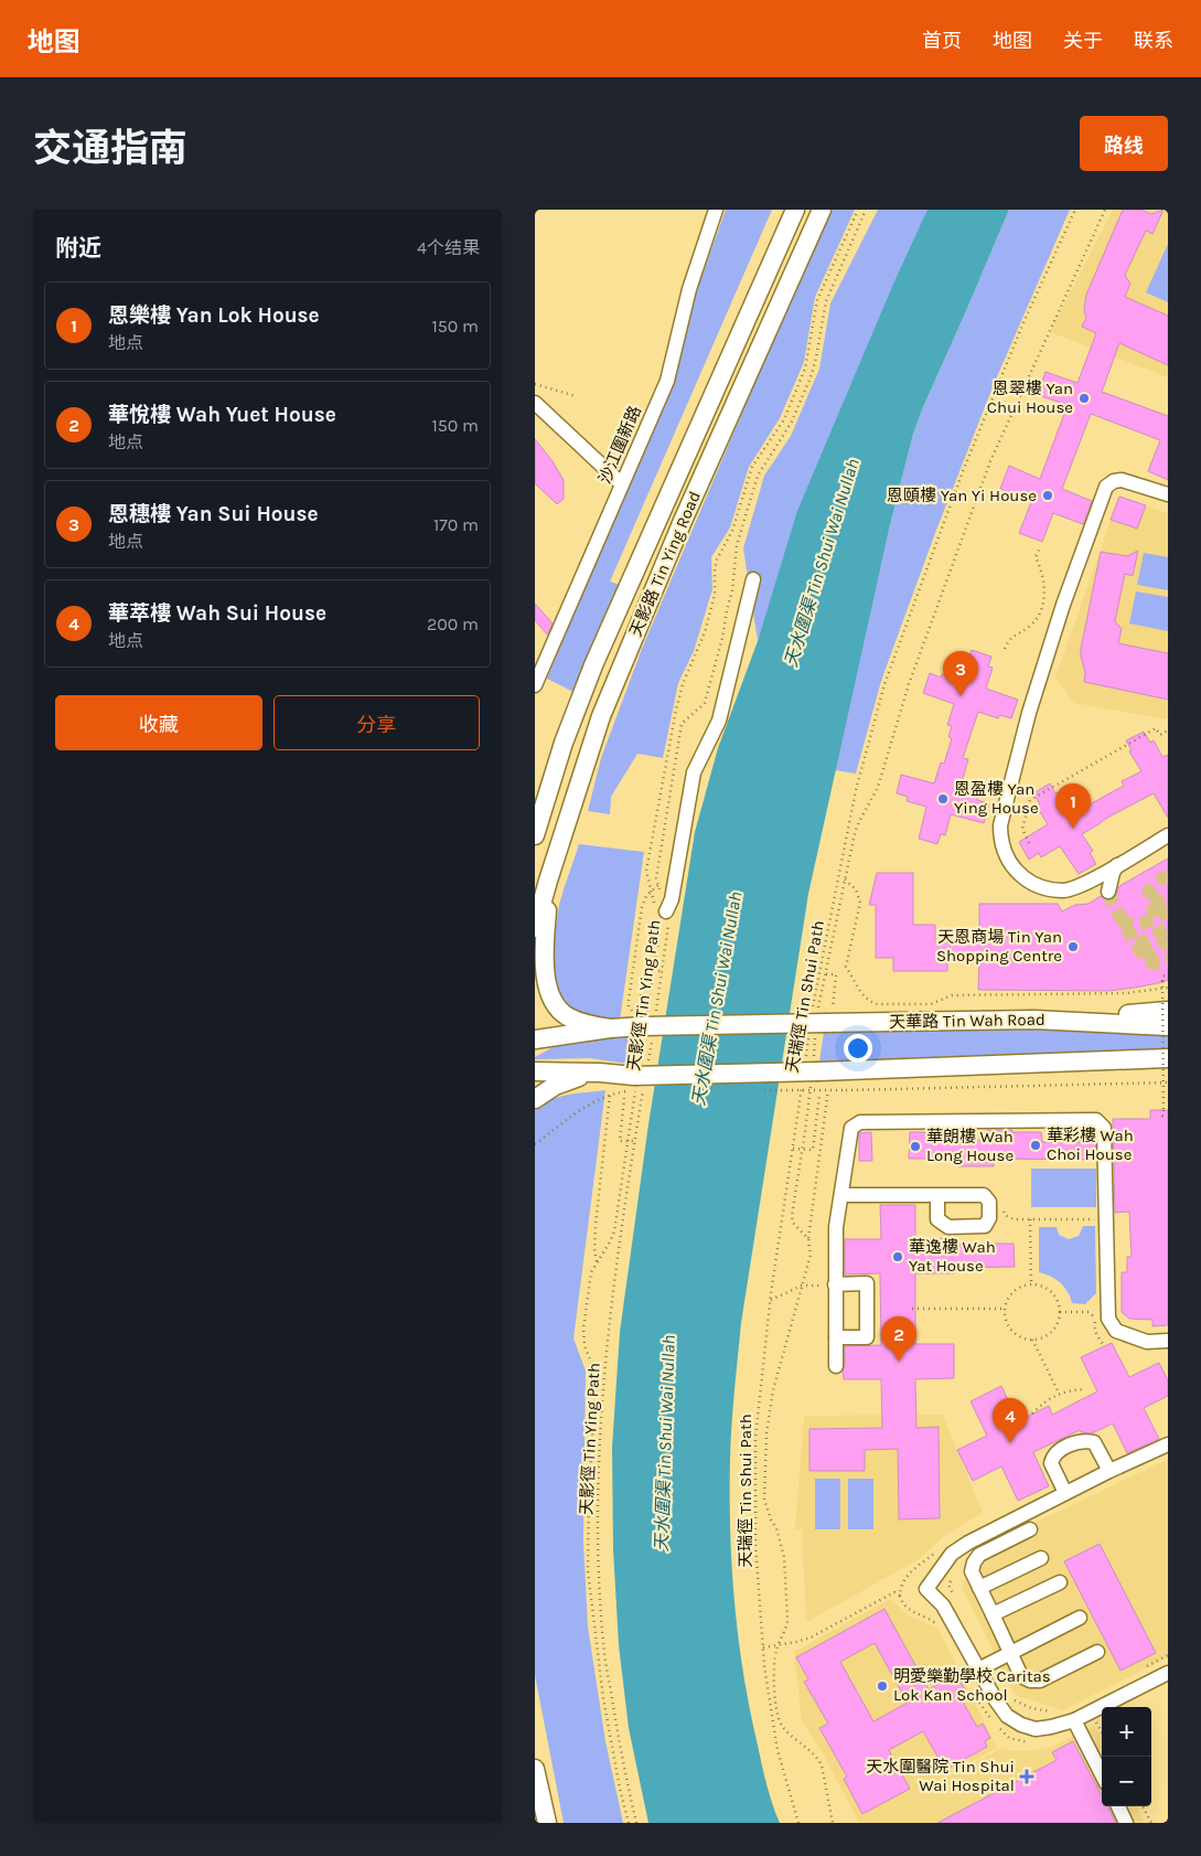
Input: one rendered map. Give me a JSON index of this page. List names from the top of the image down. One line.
{"streets":{"main road":["天影路 Tin Ying Road","天華路 Tin Wah Road"],"street":["沙江圍新路"],"path":["天影徑 Tin Ying Path","天瑞徑 Tin Shui Path"]},"crossings":[["天影徑 Tin Ying Path","天華路 Tin Wah Road"],["天瑞徑 Tin Shui Path","天華路 Tin Wah Road"]],"water":["天水圍渠 Tin Shui Wai Nullah"],"places":{"other":["恩翠樓 Yan Chui House","恩頤樓 Yan Yi House","恩盈樓 Yan Ying House","天恩商場 Tin Yan Shopping Centre","華彩樓 Wah Choi House","華朗樓 Wah Long House","華逸樓 Wah Yat House","明愛樂勤學校 Caritas Lok Kan School"],"health":["天水圍醫院 Tin Shui Wai Hospital"]},"page":{"header":"地图","nav":["首页","地图","关于","联系"],"title":"交通指南","buttons":["路线",["收藏","分享"]],"heading":["附近","4个结果"],"list":[{"mark":"1","name":"恩樂樓 Yan Lok House","note":"地点","value":"150 m"},{"mark":"2","name":"華悅樓 Wah Yuet House","note":"地点","value":"150 m"},{"mark":"3","name":"恩穗樓 Yan Sui House","note":"地点","value":"170 m"},{"mark":"4","name":"華萃樓 Wah Sui House","note":"地点","value":"200 m"}],"pins":["3","1","2","4"],"map_buttons":["+","−"]}}
